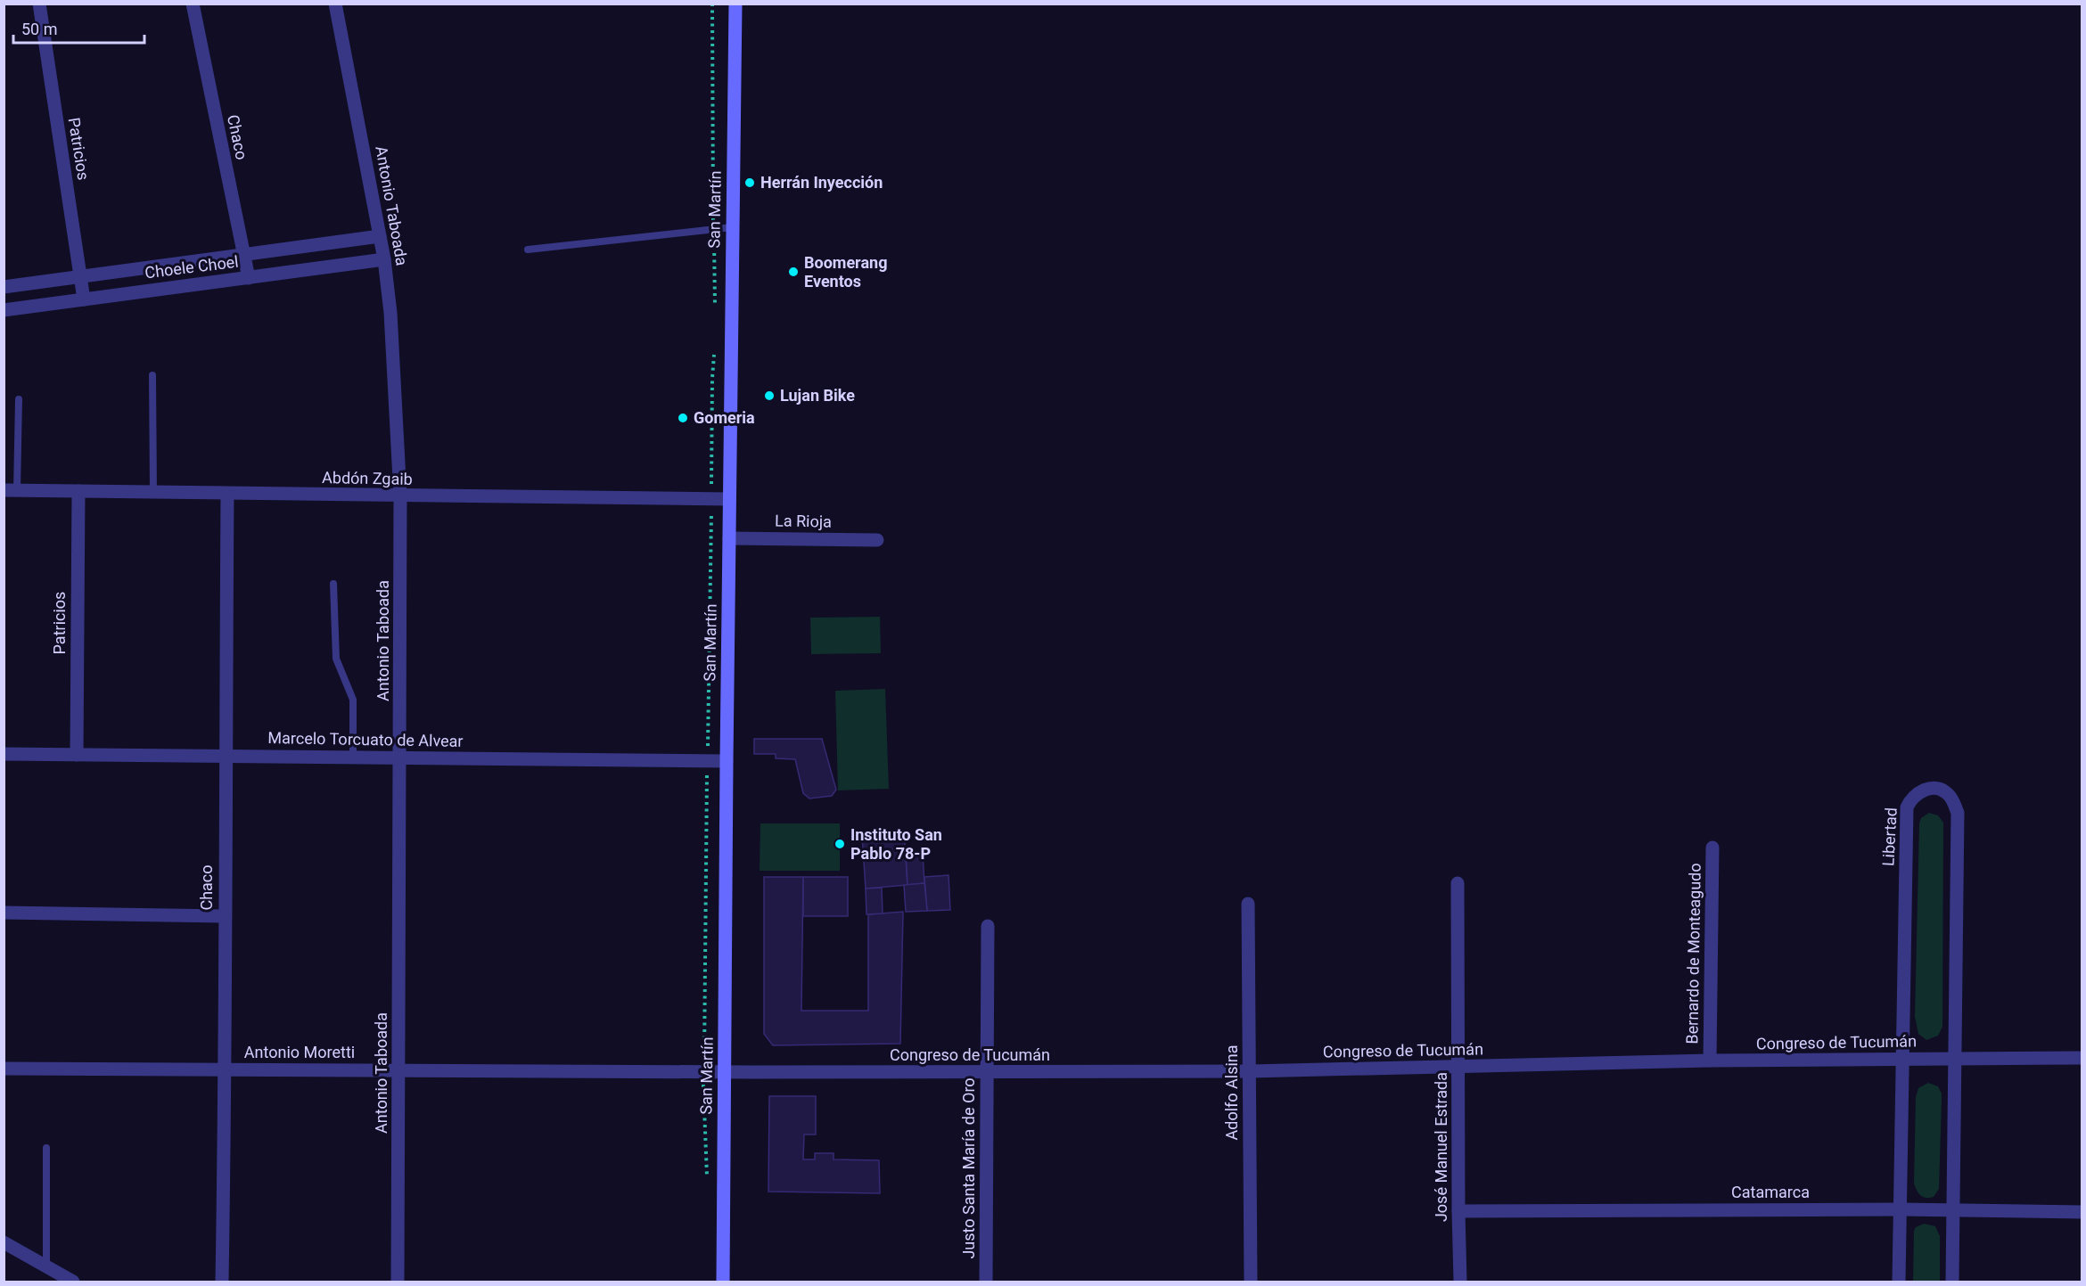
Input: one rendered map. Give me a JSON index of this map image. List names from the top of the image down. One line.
{"streets":{"main road":["San Martín"],"street":["Chaco","Patricios","Antonio Taboada","Choele Choel","Abdón Zgaib","La Rioja","Marcelo Torcuato de Alvear","Libertad","Bernardo de Monteagudo","Congreso de Tucumán","Antonio Moretti","Adolfo Alsina","José Manuel Estrada","Justo Santa María de Oro","Catamarca"]},"crossings":[["Chaco","Choele Choel"],["Chaco","Abdón Zgaib"],["Chaco","Marcelo Torcuato de Alvear"],["Chaco","Antonio Moretti"],["Patricios","Choele Choel"],["Patricios","Abdón Zgaib"],["Patricios","Marcelo Torcuato de Alvear"],["Antonio Taboada","Choele Choel"],["Antonio Taboada","Abdón Zgaib"],["Antonio Taboada","Marcelo Torcuato de Alvear"],["Antonio Taboada","Antonio Moretti"],["San Martín","Abdón Zgaib"],["San Martín","La Rioja"],["San Martín","Marcelo Torcuato de Alvear"],["San Martín","Congreso de Tucumán"],["San Martín","Antonio Moretti"],["Libertad","Congreso de Tucumán"],["Libertad","Catamarca"],["Bernardo de Monteagudo","Congreso de Tucumán"],["Congreso de Tucumán","Antonio Moretti"],["Congreso de Tucumán","Adolfo Alsina"],["Congreso de Tucumán","José Manuel Estrada"],["Congreso de Tucumán","Justo Santa María de Oro"],["José Manuel Estrada","Catamarca"]],"places":["Herrán Inyección","Boomerang Eventos","Lujan Bike","Gomeria","Instituto San Pablo 78-P"],"scale_bar":"50 m"}
